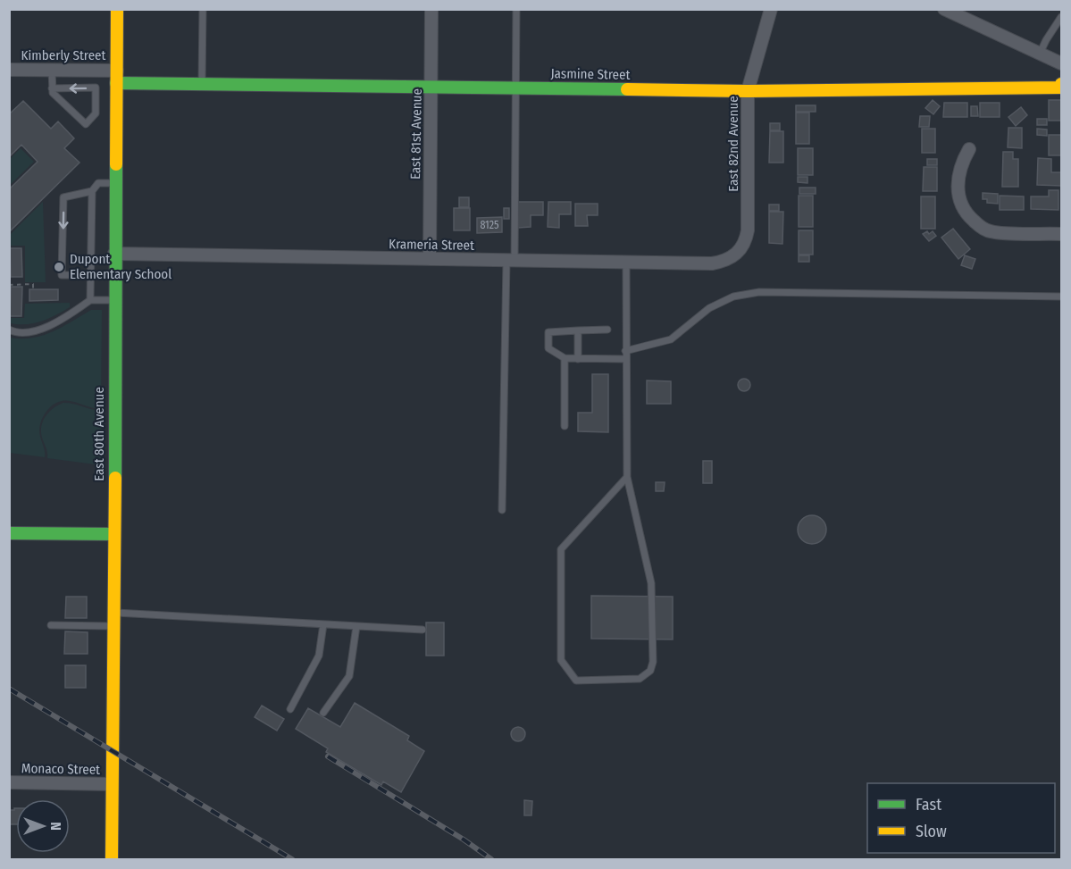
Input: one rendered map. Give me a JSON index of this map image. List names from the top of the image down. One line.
{"streets":{"street":["Kimberly Street","Jasmine Street","East 81st Avenue","East 82nd Avenue","Krameria Street","East 80th Avenue","Monaco Street"]},"crossings":[["Kimberly Street","East 80th Avenue"],["Jasmine Street","East 81st Avenue"],["Jasmine Street","East 82nd Avenue"],["Jasmine Street","East 80th Avenue"],["East 81st Avenue","Krameria Street"],["East 82nd Avenue","Krameria Street"],["Krameria Street","East 80th Avenue"],["East 80th Avenue","Monaco Street"]],"places":["Dupont Elementary School"],"house_numbers":["8125"],"legend":["Fast","Slow"],"north":"right"}
